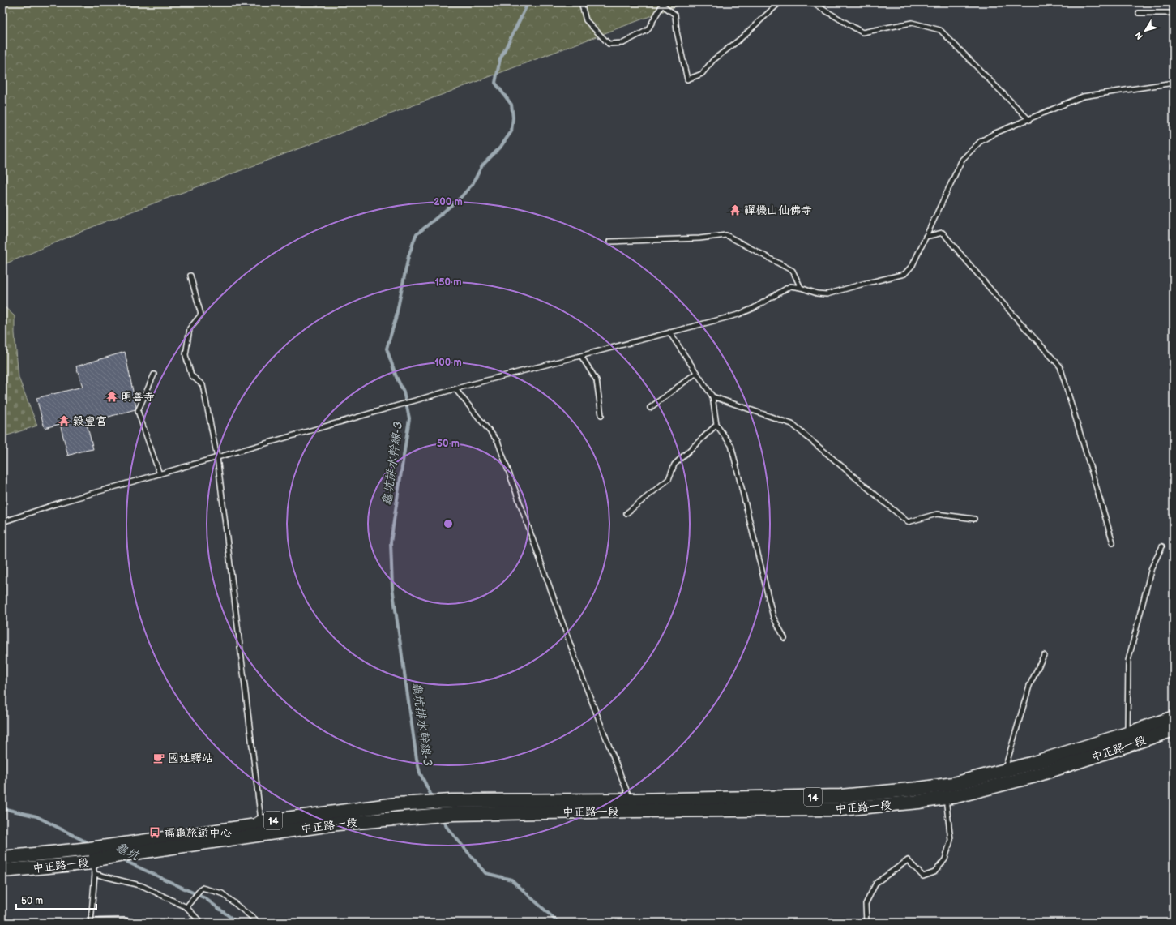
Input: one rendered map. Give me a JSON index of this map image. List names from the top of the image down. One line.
{"streets":{"main road":["中正路一段","14"]},"water":["龜坑排水幹線-3","龜坑"],"places":{"temple":["禪機山仙佛寺","明善寺","穀豐宮"],"cafe":["國姓驛站"],"bus stop":["福龜旅遊中心"]},"scale_bar":"50 m","north":"bottom left","rings":["200 m","150 m","100 m","50 m"]}
